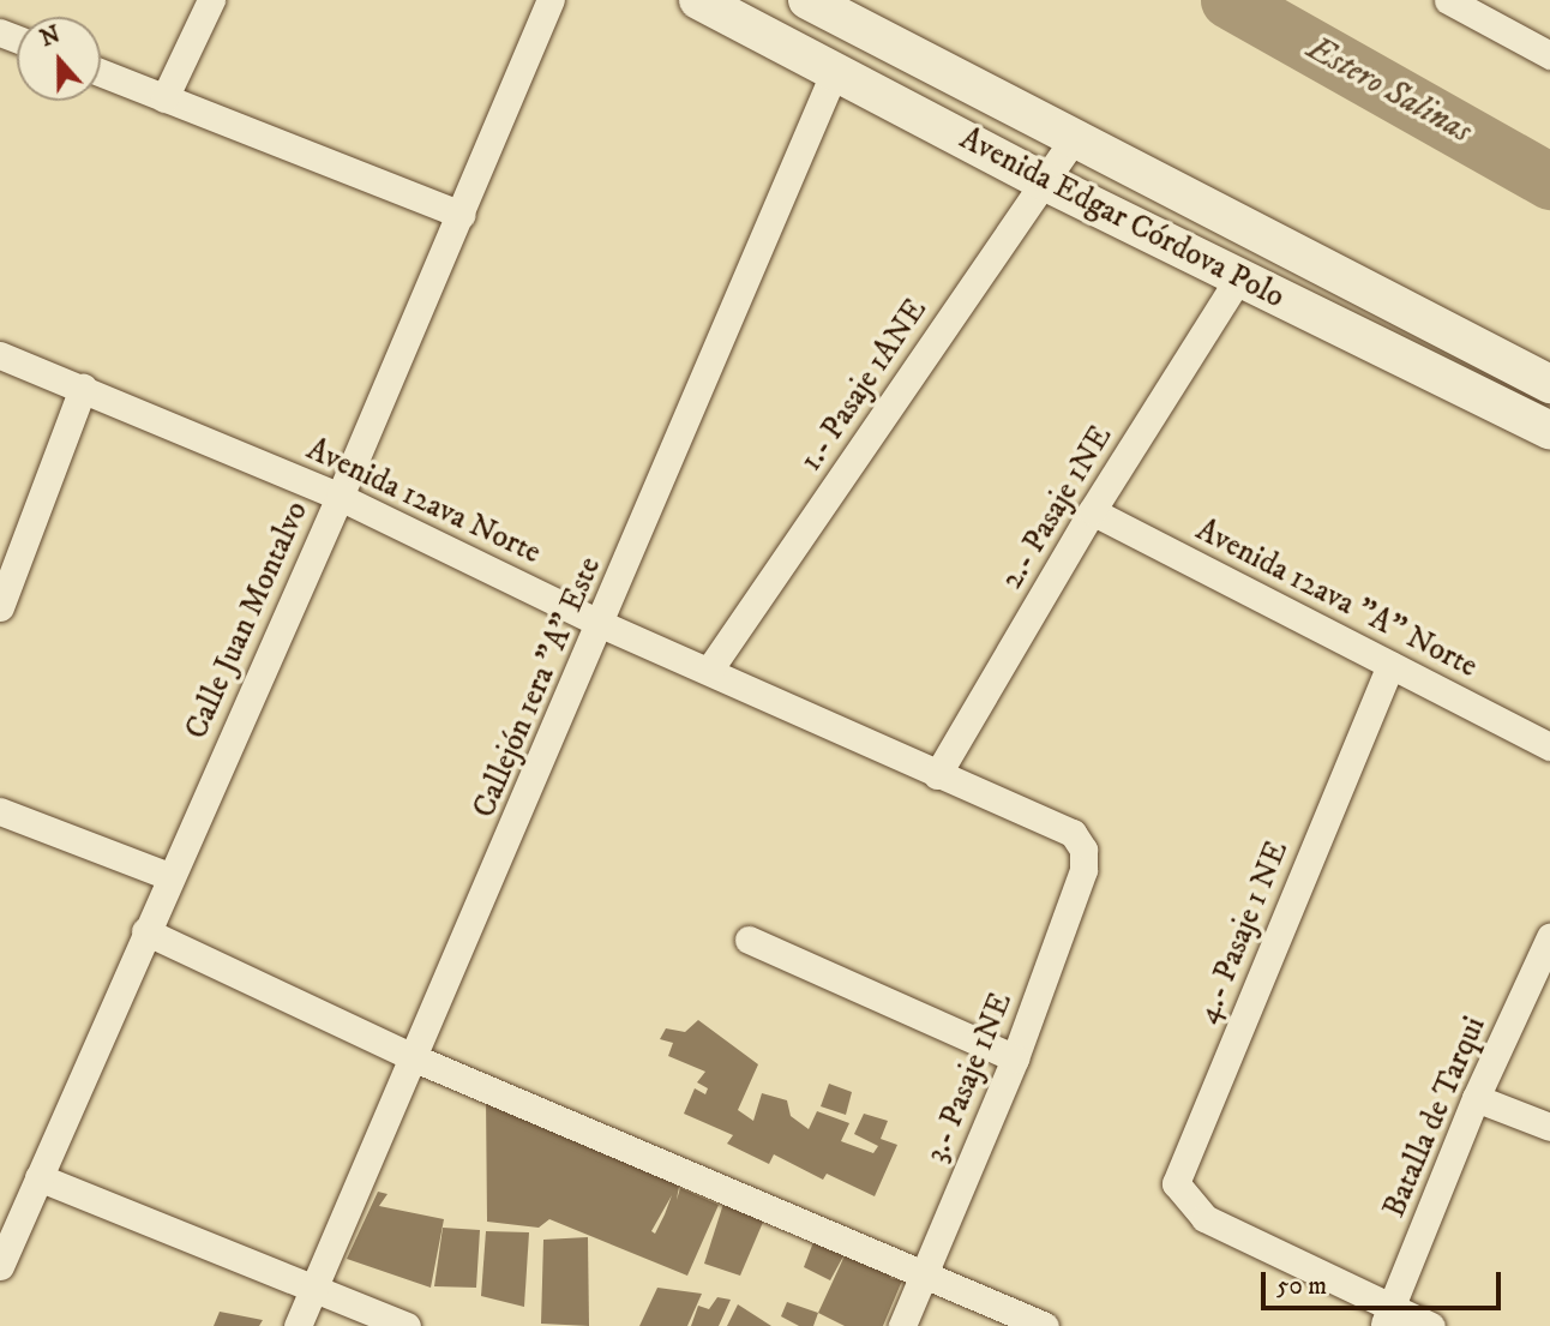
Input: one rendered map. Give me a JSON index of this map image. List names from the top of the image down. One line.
{"streets":{"main road":["Avenida Edgar Córdova Polo"],"street":["1.- Pasaje 1ANE","Avenida 12ava Norte","2.- Pasaje 1NE","Avenida 12ava \"A\" Norte","Calle Juan Montalvo","Callejón 1era \"A\" Este","4.- Pasaje 1 NE","3.- Pasaje 1NE","Batalla de Tarqui"]},"crossings":[["Avenida Edgar Córdova Polo","1.- Pasaje 1ANE"],["Avenida Edgar Córdova Polo","2.- Pasaje 1NE"],["Avenida Edgar Córdova Polo","Callejón 1era \"A\" Este"],["1.- Pasaje 1ANE","Avenida 12ava Norte"],["Avenida 12ava Norte","2.- Pasaje 1NE"],["Avenida 12ava Norte","Calle Juan Montalvo"],["Avenida 12ava Norte","Callejón 1era \"A\" Este"],["Avenida 12ava Norte","3.- Pasaje 1NE"],["2.- Pasaje 1NE","Avenida 12ava \"A\" Norte"],["Avenida 12ava \"A\" Norte","4.- Pasaje 1 NE"],["4.- Pasaje 1 NE","Batalla de Tarqui"]],"water":["Estero Salinas"],"scale_bar":"50 m","north":"top"}
